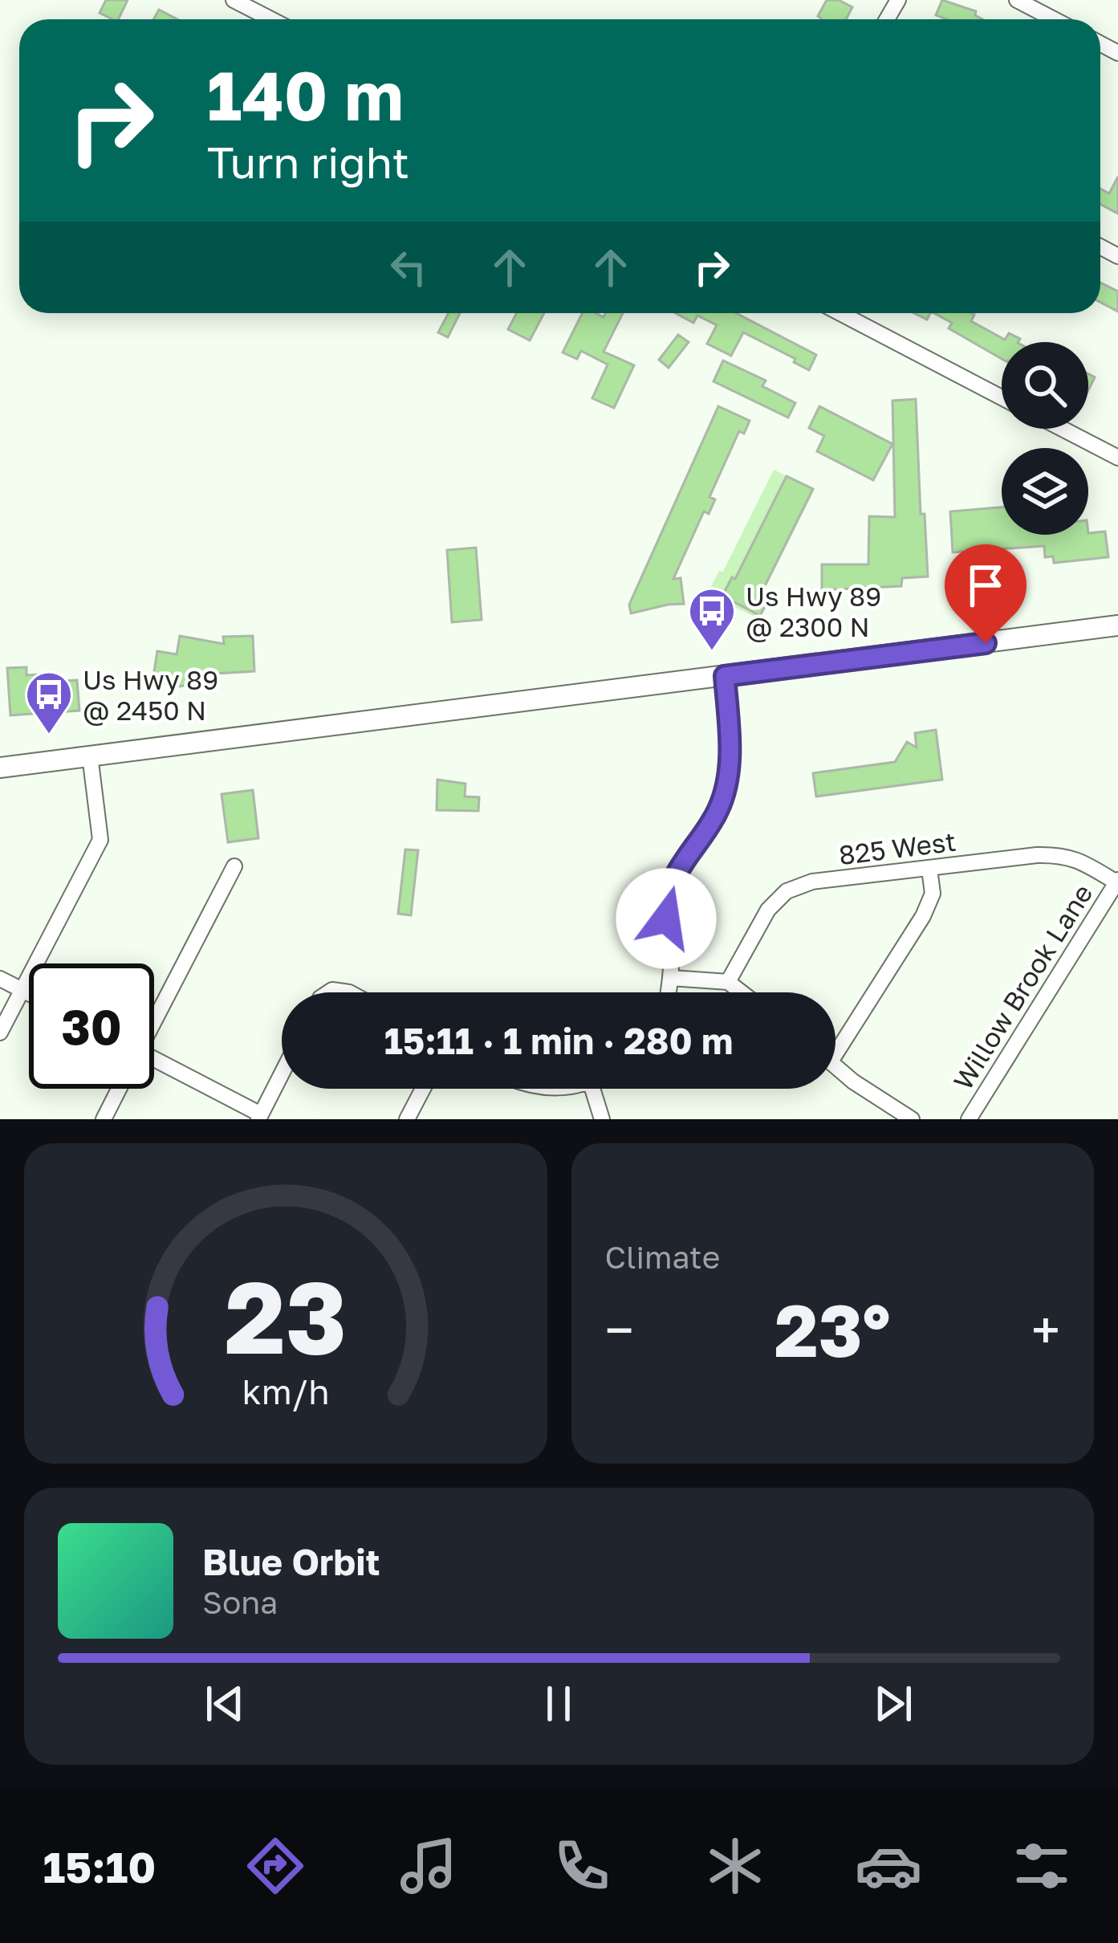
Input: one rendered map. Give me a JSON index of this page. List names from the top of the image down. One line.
{"streets":{"street":["825 West","Willow Brook Lane"]},"crossings":[["825 West","Willow Brook Lane"]],"places":{"bus stop":["Us Hwy 89 @ 2300 N","Us Hwy 89 @ 2450 N"]},"page":{"turn":["140 m","Turn right"],"limit":"30","trip":"15:11 · 1 min · 280 m","tile":"Climate","heat":["−","23°","+"],"song":["Blue Orbit","Sona"],"tabs":"15:10","gauge":["23","km/h"]}}
